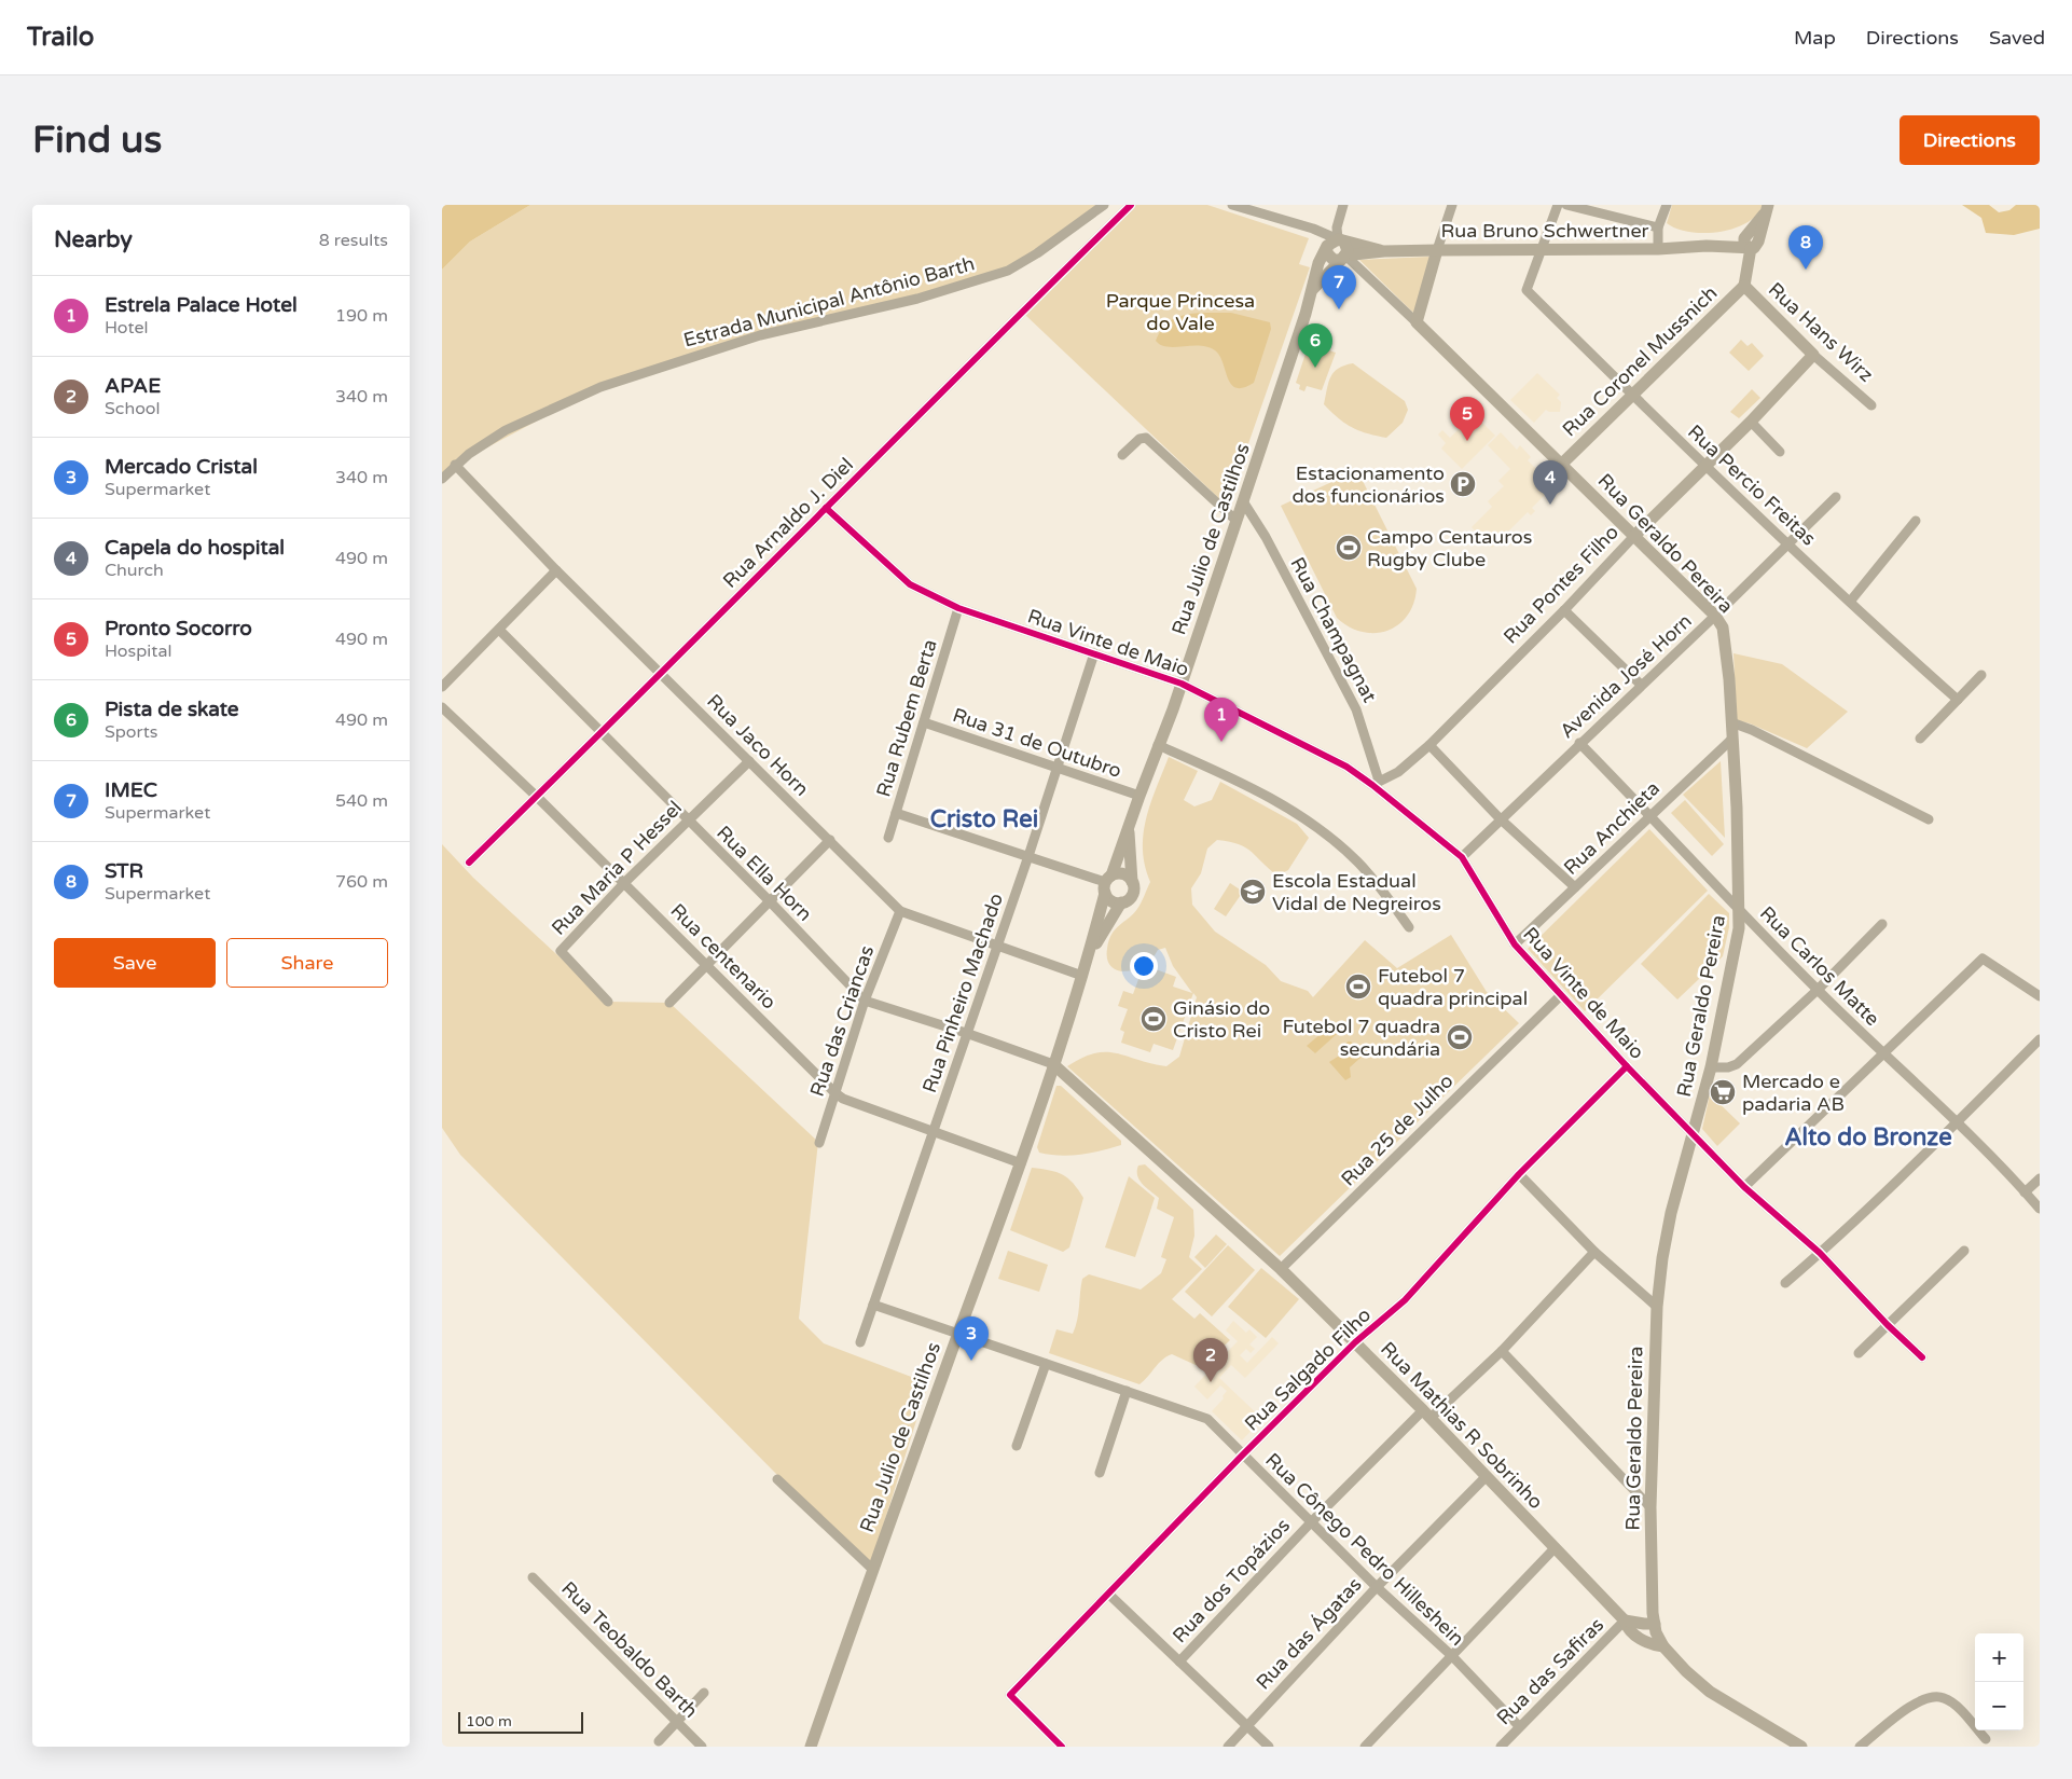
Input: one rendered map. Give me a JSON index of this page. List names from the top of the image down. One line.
{"streets":{"main road":["Rua Bruno Schwertner","Rua Hans Wirz","Rua Coronel Mussnich","Rua Julio de Castilhos","Rua Geraldo Pereira","Rua Pontes Filho","Rua Mathias R Sobrinho"],"street":["Estrada Municipal Antônio Barth","Rua Percio Freitas","Rua Arnaldo J. Diel","Rua Champagnat","Rua Vinte de Maio","Avenida José Horn","Rua Rubem Berta","Rua 31 de Outubro","Rua Jaco Horn","Rua Anchieta","Rua Maria P Hessel","Rua Ella Horn","Rua centenario","Rua Carlos Matte","Rua Pinheiro Machado","Rua das Criancas","Rua 25 de Julho","Rua Salgado Filho","Rua Cônego Pedro Hilleshein","Rua dos Topázios","Rua das Ágatas","Rua Teobaldo Barth","Rua das Safiras"]},"crossings":[["Rua Bruno Schwertner","Rua Percio Freitas"],["Rua Bruno Schwertner","Rua Julio de Castilhos"],["Rua Bruno Schwertner","Rua Geraldo Pereira"],["Estrada Municipal Antônio Barth","Rua Jaco Horn"],["Rua Hans Wirz","Rua Coronel Mussnich"],["Rua Hans Wirz","Rua Pontes Filho"],["Rua Coronel Mussnich","Rua Percio Freitas"],["Rua Coronel Mussnich","Rua Geraldo Pereira"],["Rua Percio Freitas","Rua Pontes Filho"],["Rua Percio Freitas","Avenida José Horn"],["Rua Arnaldo J. Diel","Rua Vinte de Maio"],["Rua Arnaldo J. Diel","Rua Jaco Horn"],["Rua Arnaldo J. Diel","Rua Ella Horn"],["Rua Arnaldo J. Diel","Rua centenario"],["Rua Julio de Castilhos","Rua Geraldo Pereira"],["Rua Julio de Castilhos","Rua Champagnat"],["Rua Julio de Castilhos","Rua Vinte de Maio"],["Rua Julio de Castilhos","Rua 31 de Outubro"],["Rua Julio de Castilhos","Rua Jaco Horn"],["Rua Julio de Castilhos","Rua Ella Horn"],["Rua Julio de Castilhos","Rua centenario"],["Rua Julio de Castilhos","Rua Mathias R Sobrinho"],["Rua Julio de Castilhos","Rua Cônego Pedro Hilleshein"],["Rua Geraldo Pereira","Rua Pontes Filho"],["Rua Geraldo Pereira","Rua Vinte de Maio"],["Rua Geraldo Pereira","Avenida José Horn"],["Rua Geraldo Pereira","Rua Anchieta"],["Rua Geraldo Pereira","Rua Carlos Matte"],["Rua Geraldo Pereira","Rua Mathias R Sobrinho"],["Rua Pontes Filho","Rua Champagnat"],["Rua Pontes Filho","Rua Vinte de Maio"],["Rua Champagnat","Rua Vinte de Maio"],["Rua Vinte de Maio","Avenida José Horn"],["Rua Vinte de Maio","Rua Rubem Berta"],["Rua Vinte de Maio","Rua Anchieta"],["Rua Vinte de Maio","Rua Pinheiro Machado"],["Rua Vinte de Maio","Rua 25 de Julho"],["Rua Vinte de Maio","Rua Salgado Filho"],["Avenida José Horn","Rua Carlos Matte"],["Rua Rubem Berta","Rua 31 de Outubro"],["Rua 31 de Outubro","Rua Pinheiro Machado"],["Rua Jaco Horn","Rua Maria P Hessel"],["Rua Jaco Horn","Rua Pinheiro Machado"],["Rua Jaco Horn","Rua das Criancas"],["Rua Anchieta","Rua Carlos Matte"],["Rua Maria P Hessel","Rua Ella Horn"],["Rua Maria P Hessel","Rua centenario"],["Rua Ella Horn","Rua Pinheiro Machado"],["Rua Ella Horn","Rua das Criancas"],["Rua Ella Horn","Rua Mathias R Sobrinho"],["Rua centenario","Rua Pinheiro Machado"],["Rua centenario","Rua das Criancas"],["Rua Pinheiro Machado","Rua Cônego Pedro Hilleshein"],["Rua 25 de Julho","Rua Mathias R Sobrinho"],["Rua Salgado Filho","Rua Mathias R Sobrinho"],["Rua Salgado Filho","Rua Cônego Pedro Hilleshein"],["Rua Mathias R Sobrinho","Rua dos Topázios"],["Rua Mathias R Sobrinho","Rua das Ágatas"],["Rua Mathias R Sobrinho","Rua das Safiras"],["Rua Cônego Pedro Hilleshein","Rua dos Topázios"],["Rua Cônego Pedro Hilleshein","Rua das Ágatas"],["Rua Cônego Pedro Hilleshein","Rua das Safiras"]],"districts":["Cristo Rei","Alto do Bronze"],"parks":["Parque Princesa do Vale"],"places":{"parking":["Estacionamento dos funcionários"],"sports":["Campo Centauros Rugby Clube","Futebol 7 quadra principal","Ginásio do Cristo Rei","Futebol 7 quadra secundária"],"school or university":["Escola Estadual Vidal de Negreiros"],"supermarket":["Mercado e padaria AB"]},"scale_bar":"100 m","page":{"header":"Trailo","nav":["Map","Directions","Saved"],"buttons":["Directions",["Save","Share"]],"title":"Find us","heading":["Nearby","8 results"],"pins":["8","7","6","5","4","1","3","2"],"list":[{"mark":"1","name":"Estrela Palace Hotel","note":"Hotel","value":"190 m"},{"mark":"2","name":"APAE","note":"School","value":"340 m"},{"mark":"3","name":"Mercado Cristal","note":"Supermarket","value":"340 m"},{"mark":"4","name":"Capela do hospital","note":"Church","value":"490 m"},{"mark":"5","name":"Pronto Socorro","note":"Hospital","value":"490 m"},{"mark":"6","name":"Pista de skate","note":"Sports","value":"490 m"},{"mark":"7","name":"IMEC","note":"Supermarket","value":"540 m"},{"mark":"8","name":"STR","note":"Supermarket","value":"760 m"}],"map_buttons":["+","−"],"scale":"100 m"}}
